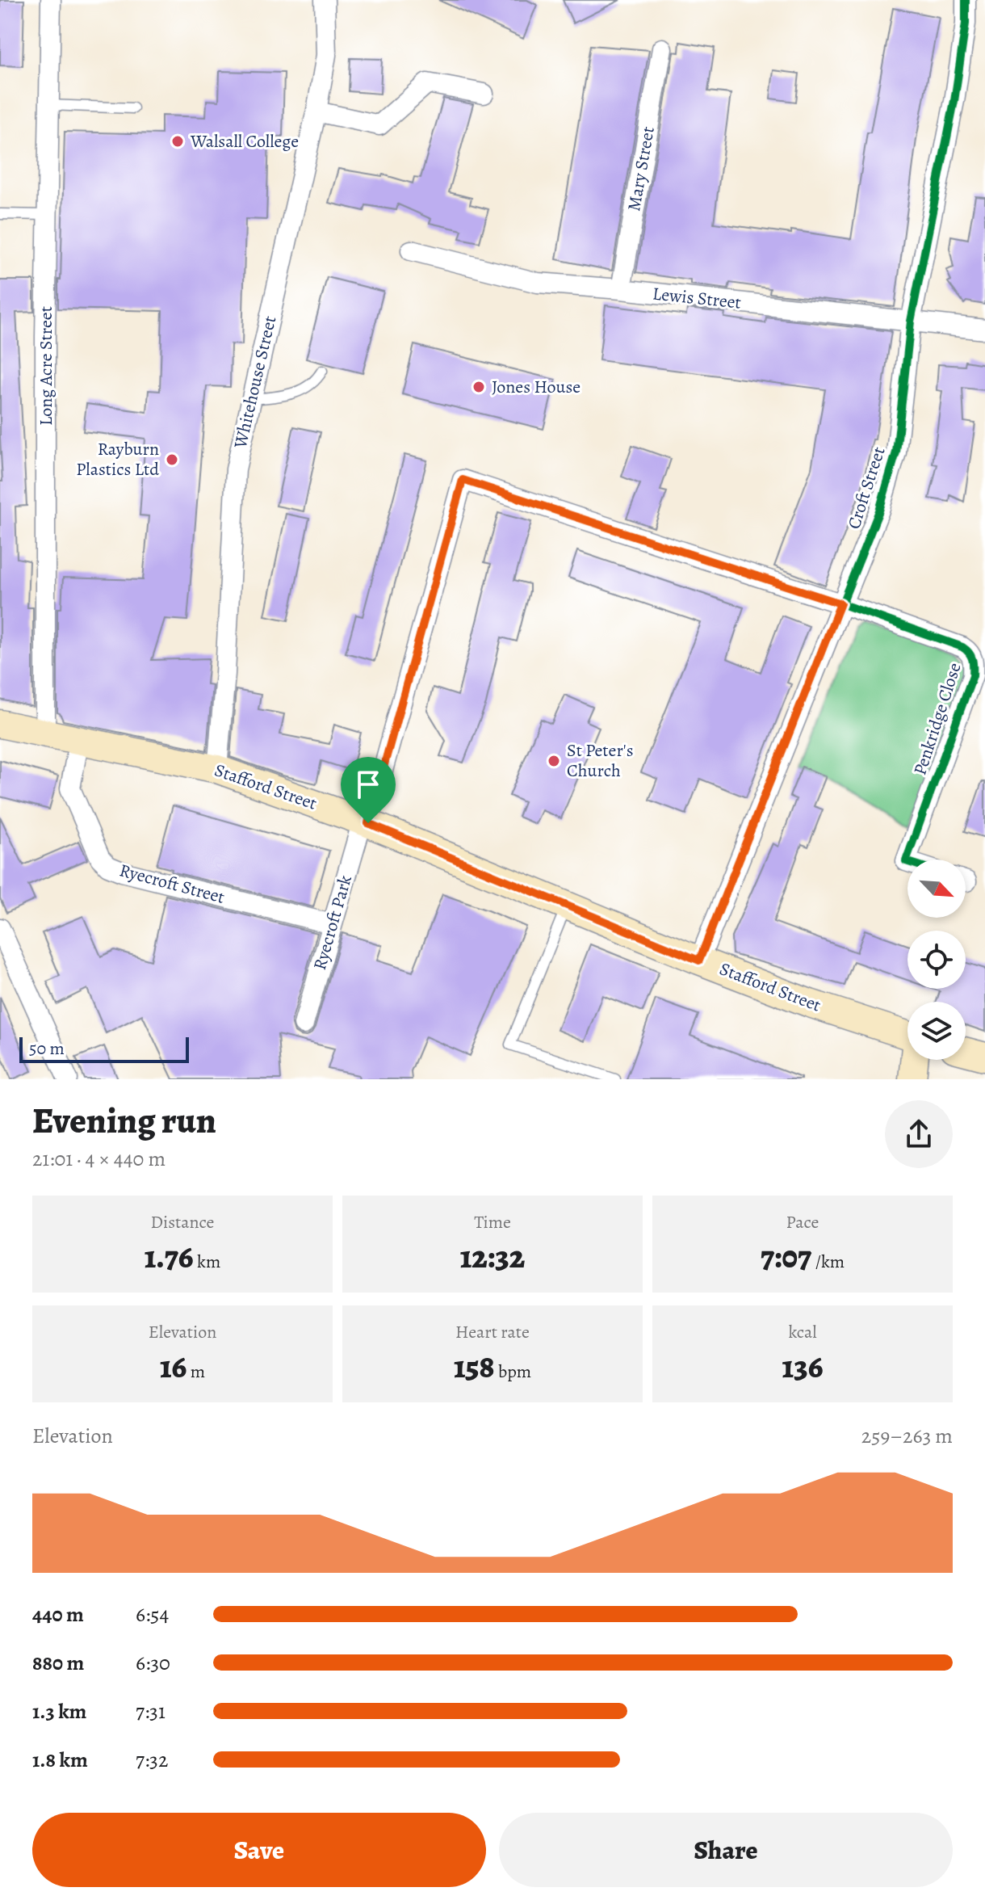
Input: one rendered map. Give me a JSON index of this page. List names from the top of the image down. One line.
{"streets":{"main road":["Stafford Street"],"street":["Mary Street","Lewis Street","Long Acre Street","Whitehouse Street","Croft Street","Penkridge Close","Ryecroft Street","Ryecroft Park"]},"crossings":[["Mary Street","Lewis Street"],["Lewis Street","Croft Street"],["Long Acre Street","Stafford Street"],["Whitehouse Street","Stafford Street"],["Croft Street","Penkridge Close"],["Croft Street","Stafford Street"],["Croft Street","Ryecroft Park"],["Penkridge Close","Ryecroft Park"],["Stafford Street","Ryecroft Street"],["Stafford Street","Ryecroft Park"],["Ryecroft Street","Ryecroft Park"]],"places":["Walsall College","Jones House","Rayburn Plastics Ltd","St Peter's Church"],"scale_bar":"50 m","north":"bottom right","page":{"scale":"50 m","heading":["Evening run","21:01 · 4 × 440 m"],"stats":[["Distance","1.76 km"],["Time","12:32"],["Pace","7:07 /km"],["Elevation","16 m"],["Heart rate","158 bpm"],["kcal","136"]],"chart":["Elevation","259–263 m"],"list":[{"name":"440 m","note":"6:54"},{"name":"880 m","note":"6:30"},{"name":"1.3 km","note":"7:31"},{"name":"1.8 km","note":"7:32"}],"buttons":["Save","Share"]}}
